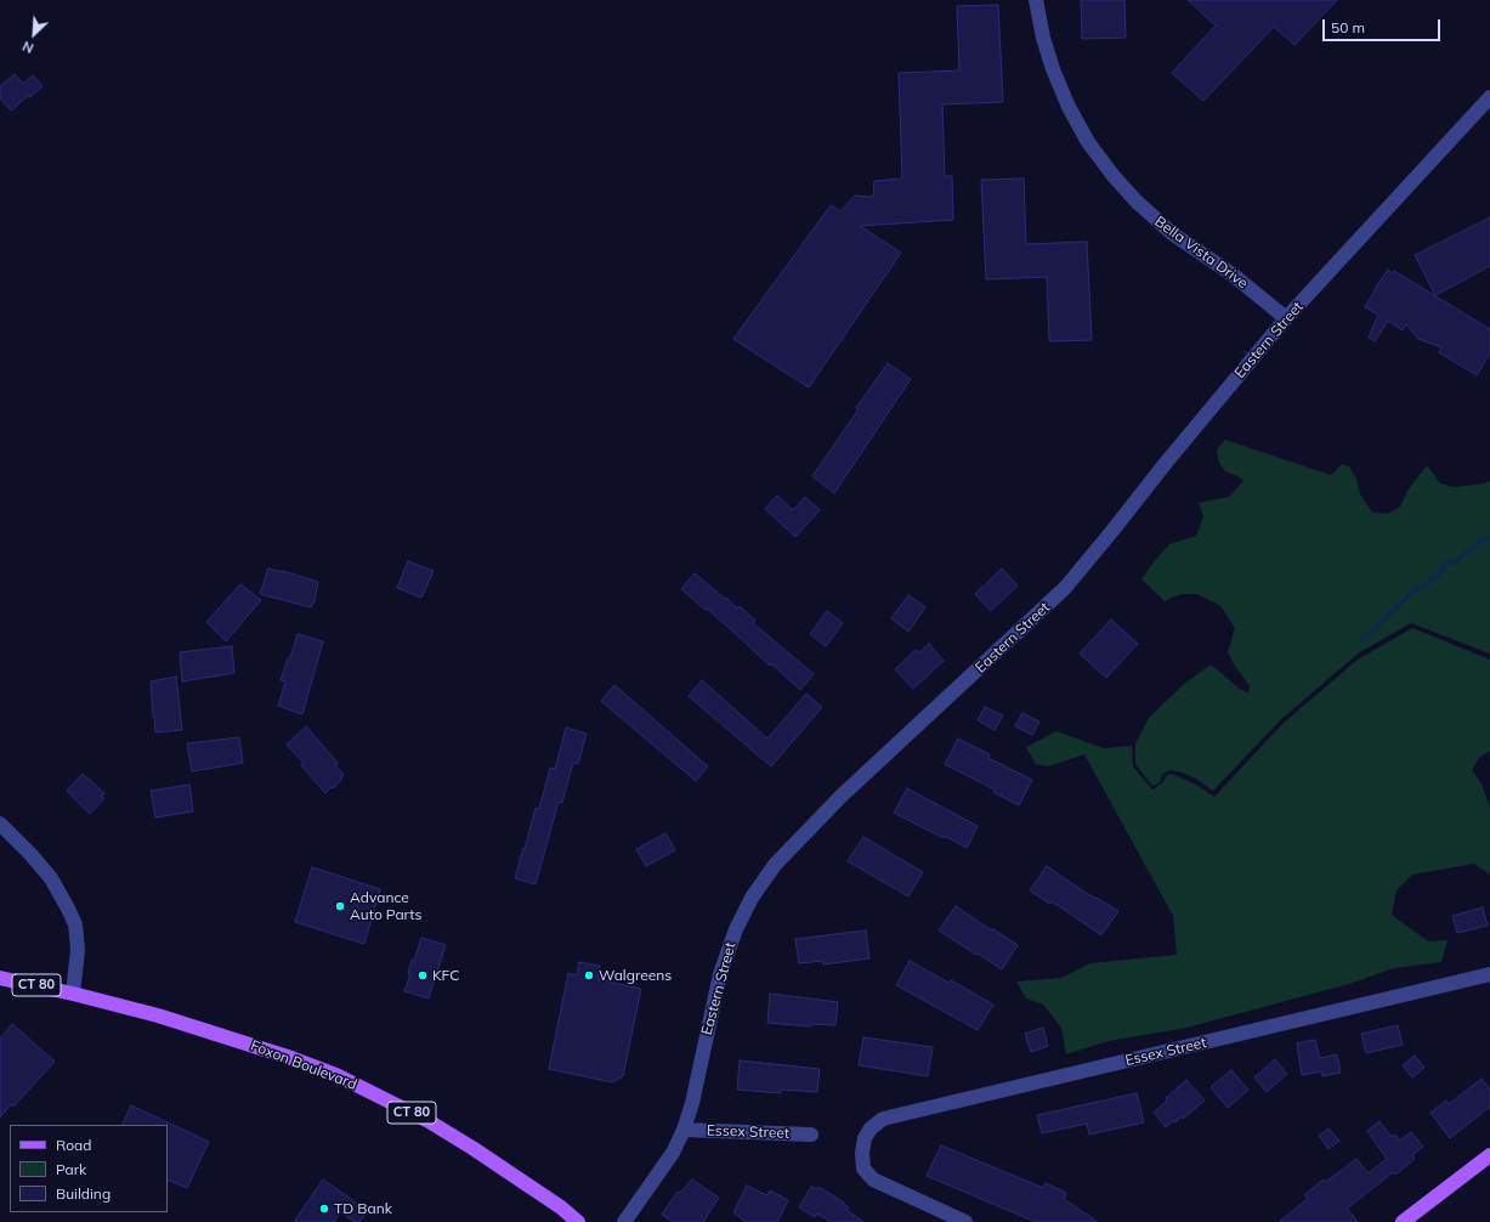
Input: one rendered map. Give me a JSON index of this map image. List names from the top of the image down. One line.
{"streets":{"main road":["CT 80","Foxon Boulevard"],"street":["Bella Vista Drive","Eastern Street","Essex Street"]},"crossings":[["Bella Vista Drive","Eastern Street"],["Eastern Street","Essex Street"]],"places":["Advance Auto Parts","KFC","Walgreens","TD Bank"],"legend":["Road","Park","Building"],"scale_bar":"50 m","north":"bottom left"}
